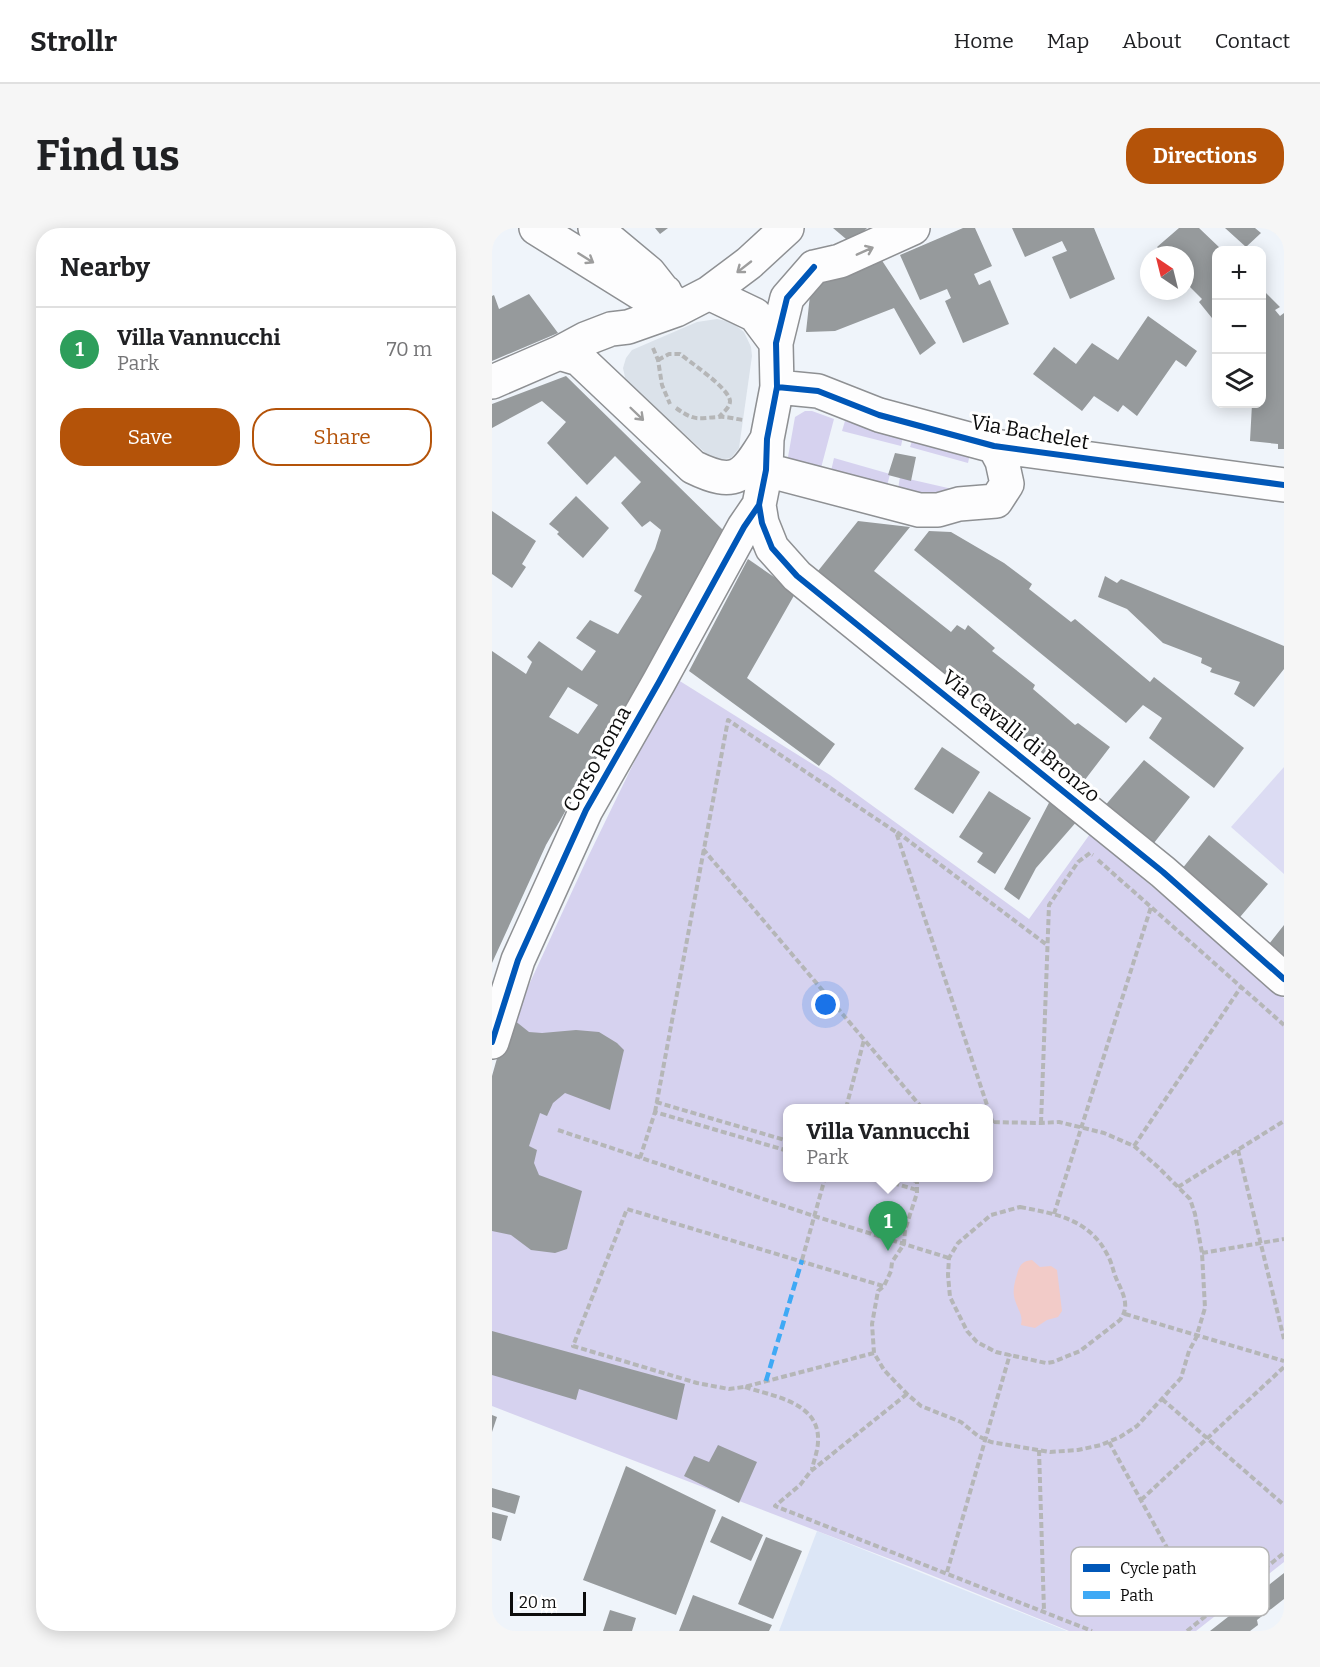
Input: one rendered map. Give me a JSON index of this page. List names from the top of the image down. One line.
{"streets":{"street":["Via Bachelet","Via Cavalli di Bronzo","Corso Roma"]},"crossings":[["Via Cavalli di Bronzo","Corso Roma"]],"legend":["Cycle path","Path"],"scale_bar":"20 m","north":"top left","page":{"header":"Strollr","nav":["Home","Map","About","Contact"],"buttons":["Directions",["Save","Share"]],"title":"Find us","heading":"Nearby","map_buttons":["+","−"],"list":[{"mark":"1","name":"Villa Vannucchi","note":"Park","value":"70 m"}],"popup":["Villa Vannucchi","Park"],"pins":"1","scale":"20 m"}}
